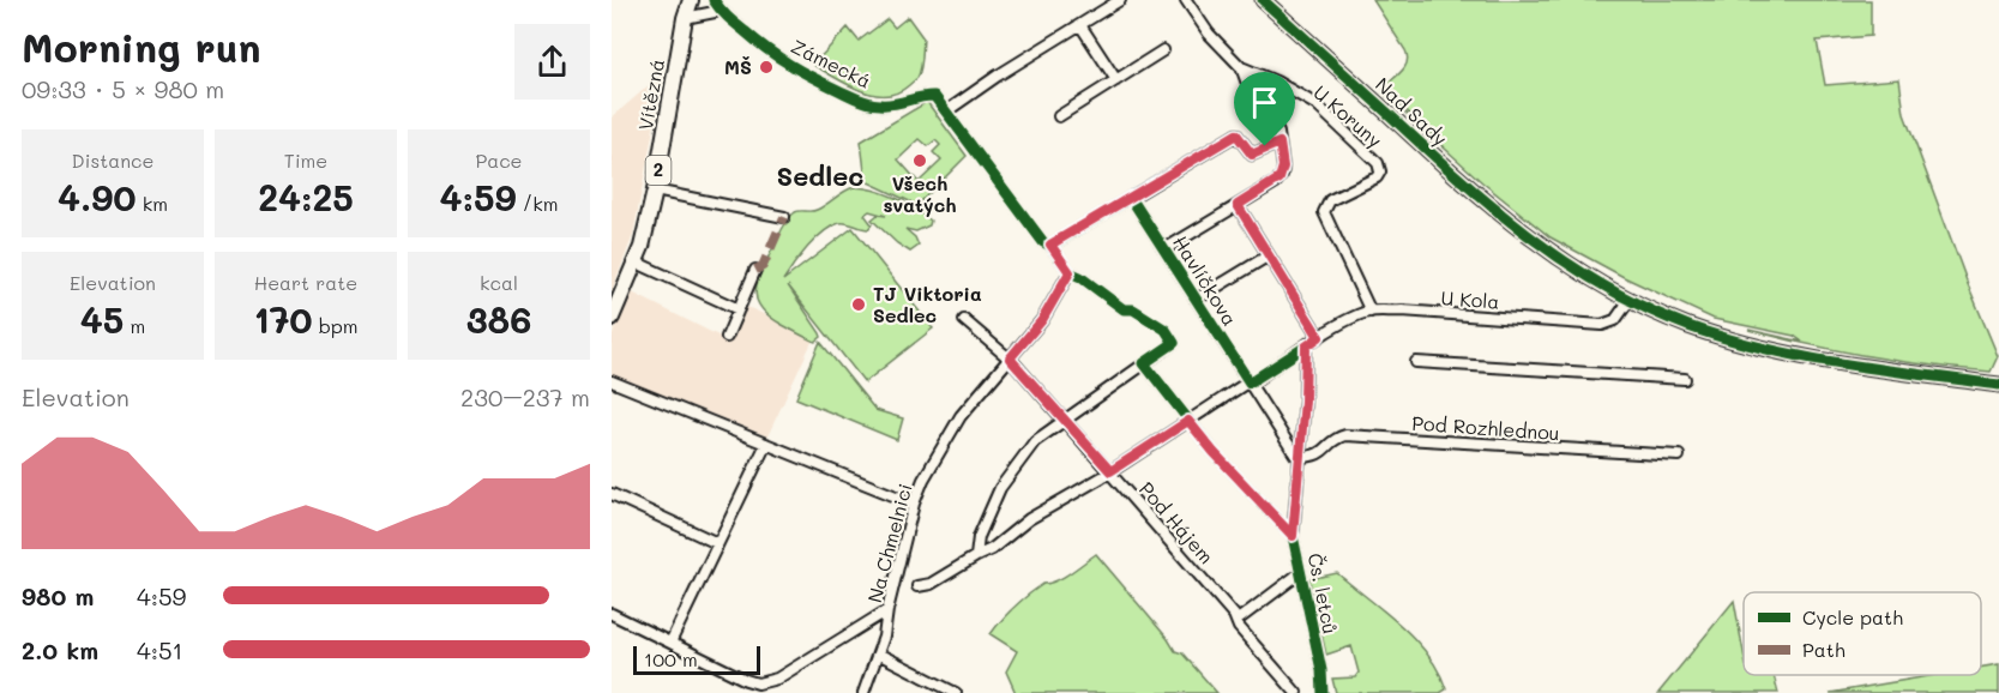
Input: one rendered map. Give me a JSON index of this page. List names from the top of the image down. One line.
{"streets":{"main road":["Vítězná","2"],"street":["Zámecká","Nad Sady","U Koruny","Havlíčkova","U Kola","Pod Rozhlednou","Pod Hájem","Na Chmelnici","Čs. letců"]},"crossings":[["Nad Sady","U Kola"],["U Koruny","U Kola"],["Havlíčkova","U Kola"],["Havlíčkova","Pod Rozhlednou"],["U Kola","Pod Hájem"],["U Kola","Čs. letců"],["Pod Hájem","Na Chmelnici"]],"districts":["Sedlec"],"places":["MŠ","Všech svatých","TJ Viktoria Sedlec"],"legend":["Cycle path","Path"],"scale_bar":"100 m","page":{"heading":["Morning run","09:33 · 5 × 980 m"],"stats":[["Distance","4.90 km"],["Time","24:25"],["Pace","4:59 /km"],["Elevation","45 m"],["Heart rate","170 bpm"],["kcal","386"]],"chart":["Elevation","230–237 m"],"list":[{"name":"980 m","note":"4:59"},{"name":"2.0 km","note":"4:51"}],"scale":"100 m"}}
